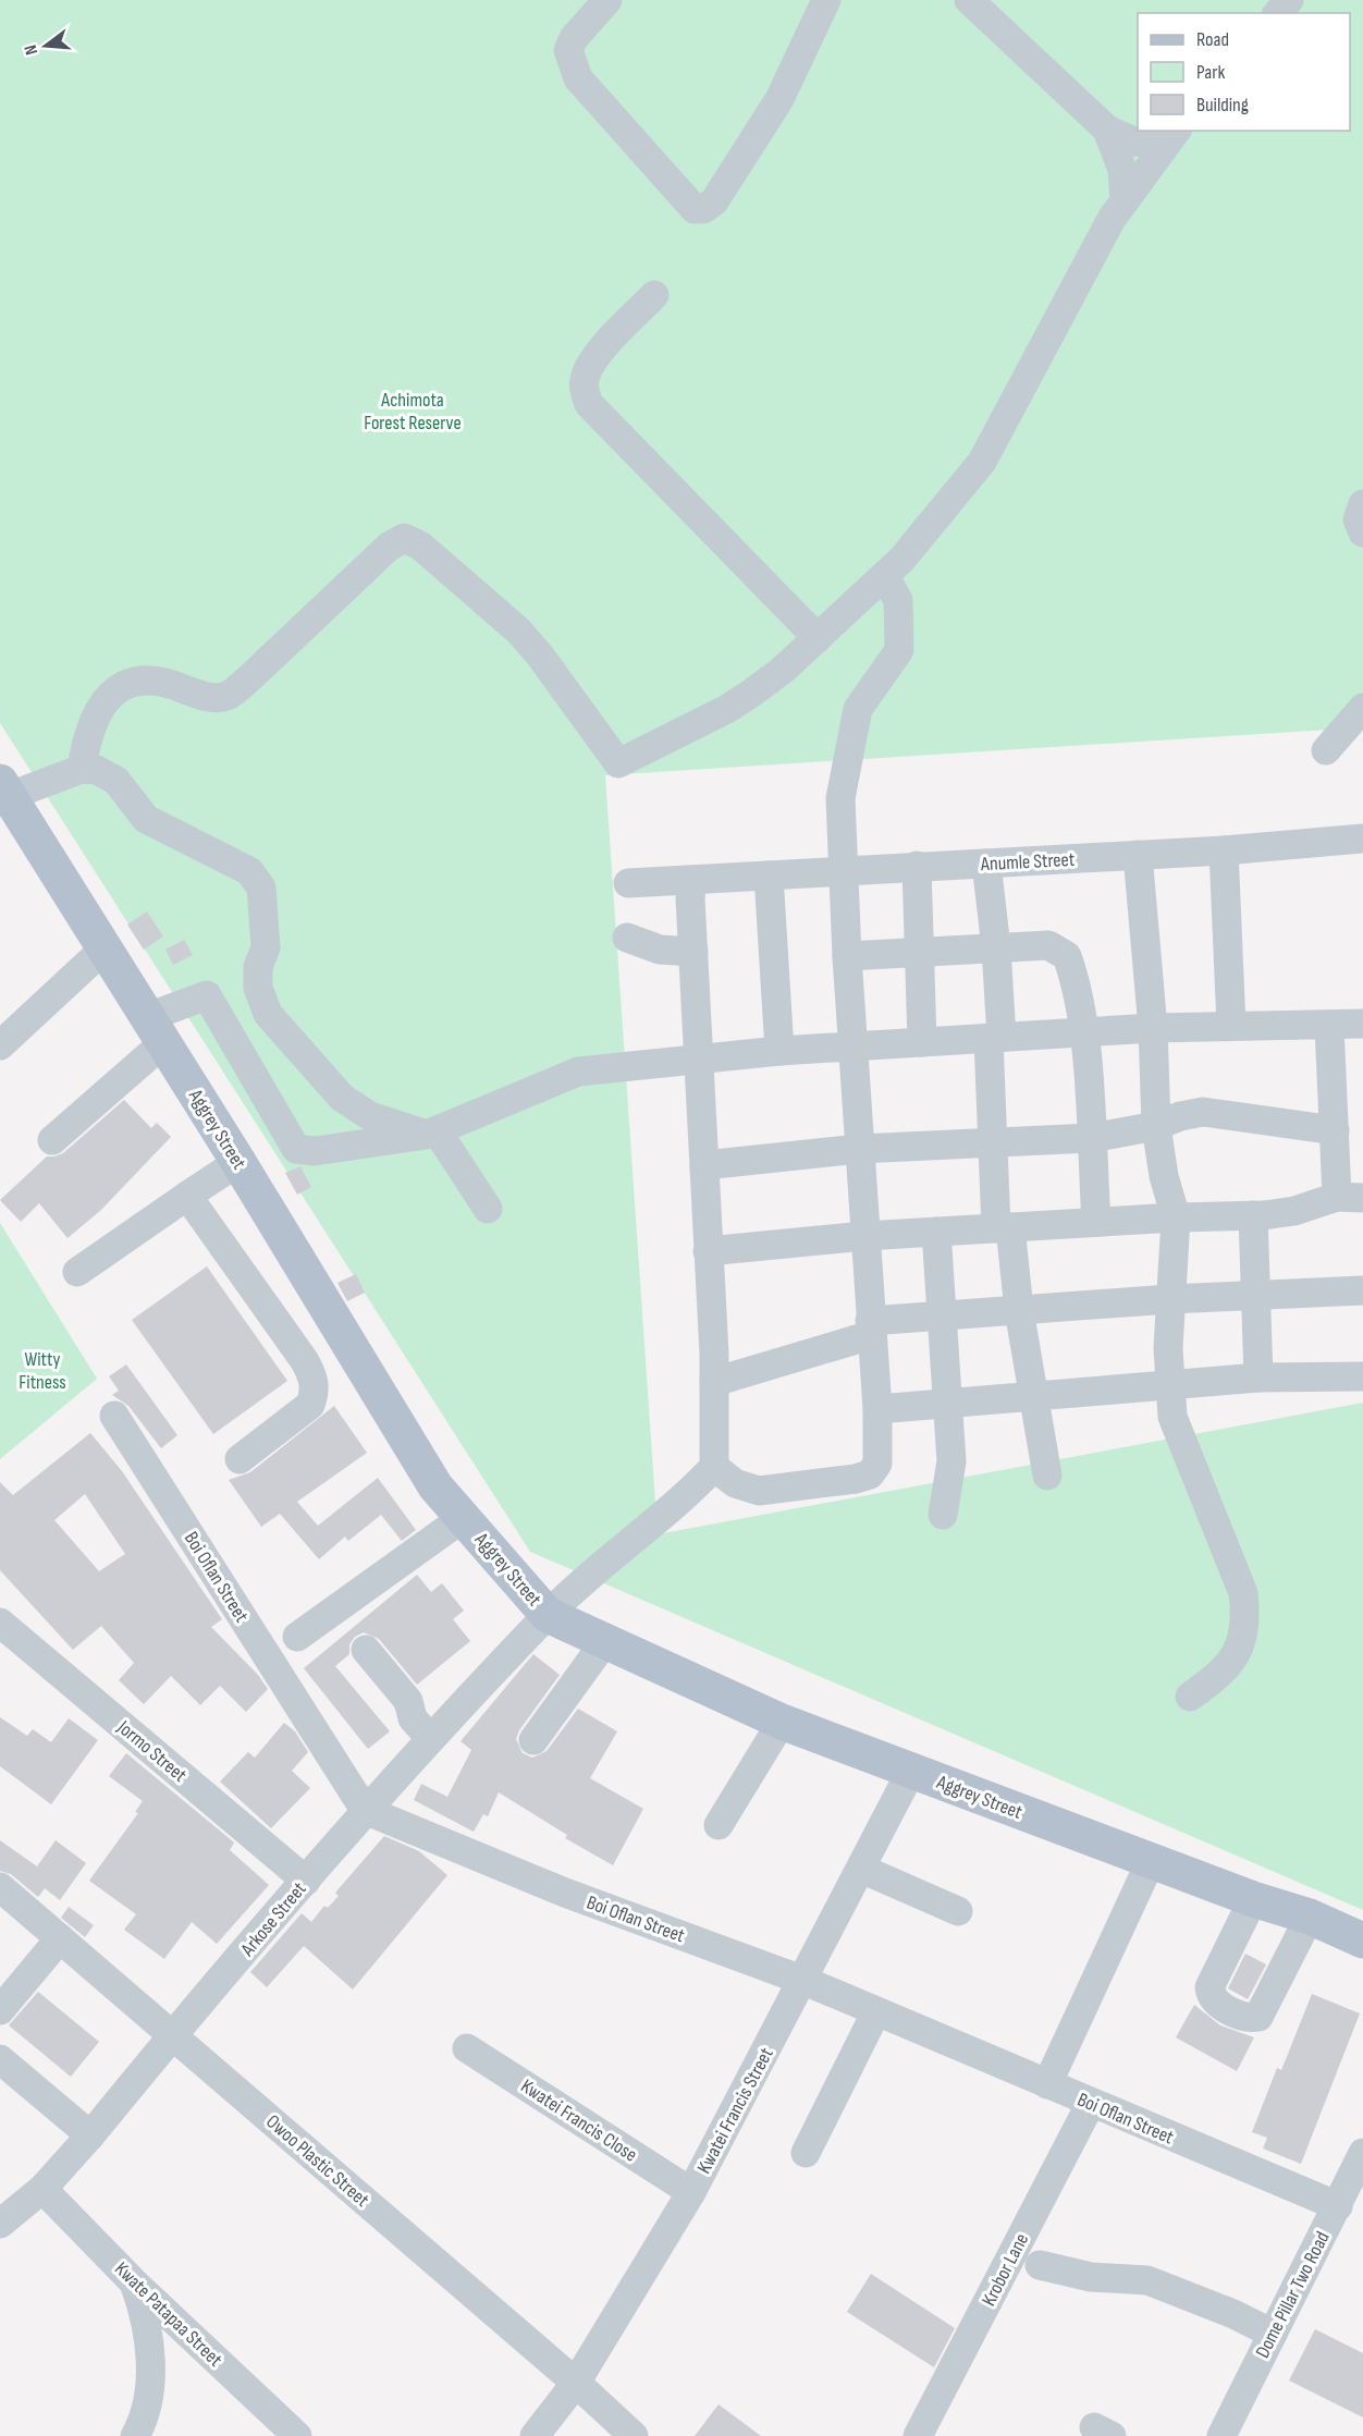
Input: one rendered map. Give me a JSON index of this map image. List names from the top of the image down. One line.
{"streets":{"main road":["Aggrey Street"],"street":["Anumle Street","Boi Oflan Street","Jormo Street","Arkose Street","Kwatei Francis Street","Kwatei Francis Close","Owoo Plastic Street","Krobor Lane","Dome Pillar Two Road","Kwate Patapaa Street"]},"crossings":[["Aggrey Street","Arkose Street"],["Aggrey Street","Kwatei Francis Street"],["Boi Oflan Street","Arkose Street"],["Boi Oflan Street","Kwatei Francis Street"],["Boi Oflan Street","Krobor Lane"],["Boi Oflan Street","Dome Pillar Two Road"],["Jormo Street","Arkose Street"],["Arkose Street","Owoo Plastic Street"],["Arkose Street","Kwate Patapaa Street"],["Kwatei Francis Street","Kwatei Francis Close"],["Kwatei Francis Street","Owoo Plastic Street"]],"parks":["Achimota Forest Reserve","Witty Fitness"],"legend":["Road","Park","Building"],"north":"left"}
